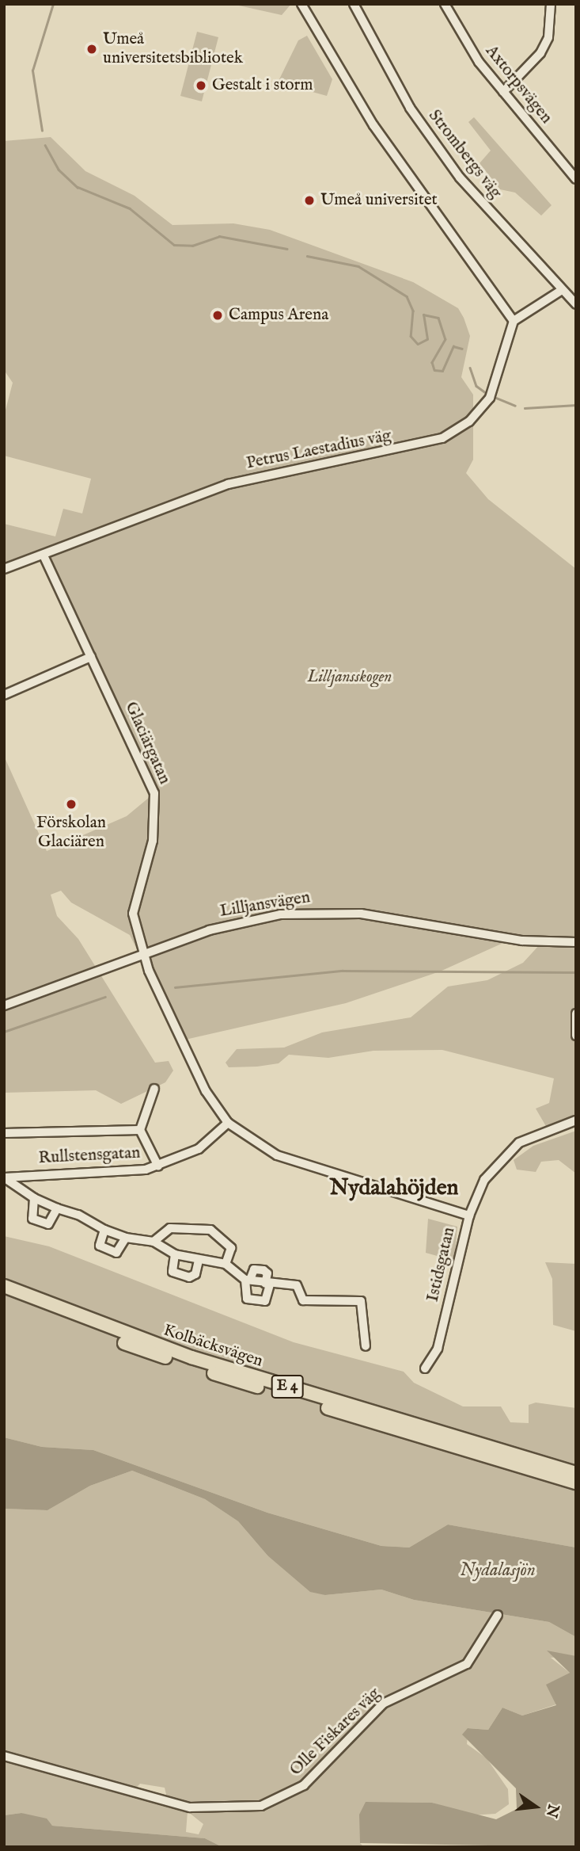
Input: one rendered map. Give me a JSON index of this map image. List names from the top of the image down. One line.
{"streets":{"highway":["Kolbäcksvägen","E 4"],"street":["Axtorpsvägen","Strombergs väg","Petrus Laestadius väg","Glaciärgatan","Lilljansvägen","Rullstensgatan","Istidsgatan","Olle Fiskares väg"]},"crossings":[["Petrus Laestadius väg","Glaciärgatan"],["Glaciärgatan","Lilljansvägen"]],"districts":["Nydalahöjden"],"water":["Nydalasjön"],"parks":["Lilljansskogen"],"places":["Umeå universitetsbibliotek","Gestalt i storm","Umeå universitet","Campus Arena","Förskolan Glaciären"],"north":"right"}
